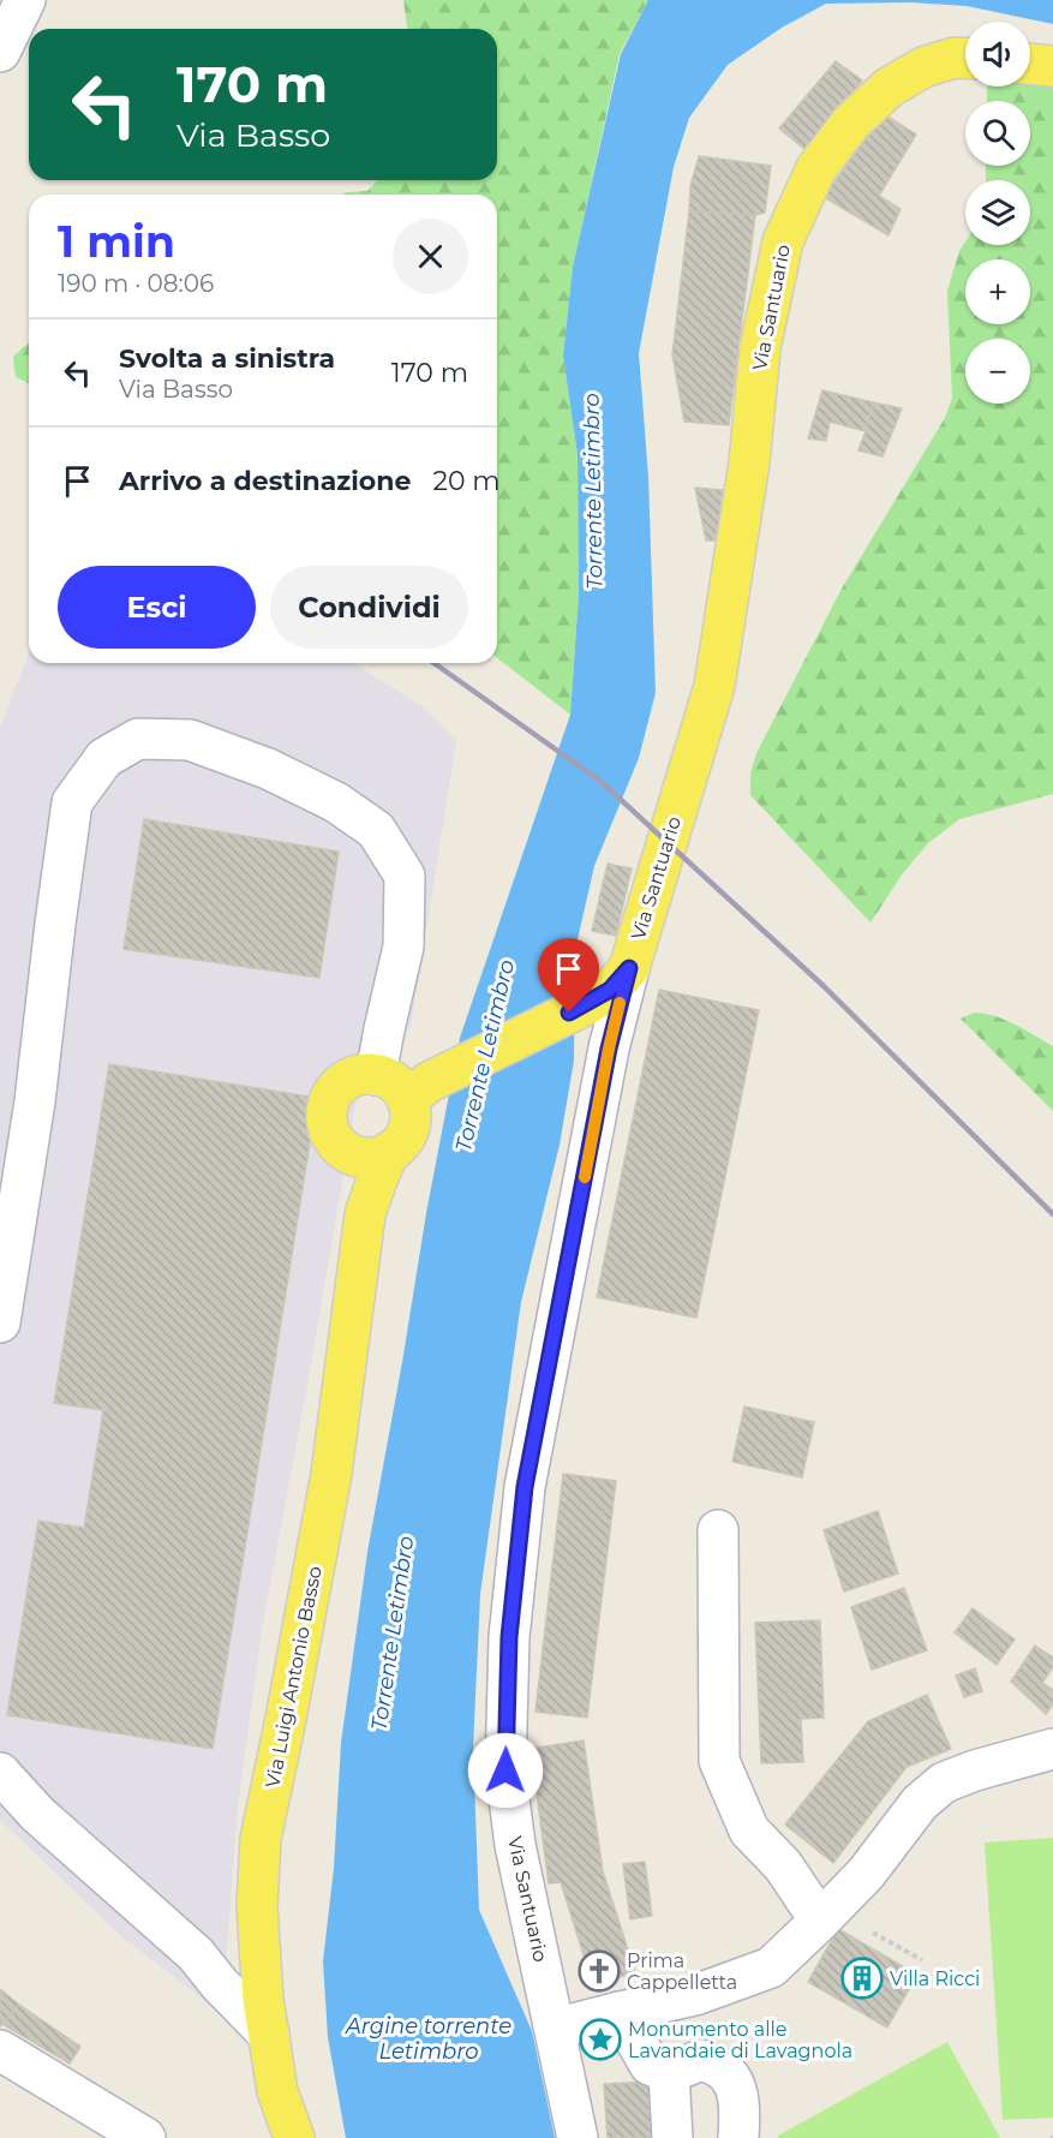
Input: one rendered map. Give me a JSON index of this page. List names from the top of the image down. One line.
{"streets":{"main road":["Via Santuario","Via Luigi Antonio Basso"]},"water":["Torrente Letimbro","Argine torrente Letimbro"],"places":{"church":["Prima Cappelletta"],"building":["Villa Ricci"],"place":["Monumento alle Lavandaie di Lavagnola"]},"page":{"map_buttons":["+","−"],"turn":["170 m","Via Basso"],"heading":["1 min","190 m · 08:06"],"list":[{"name":"Svolta a sinistra","note":"Via Basso","value":"170 m"},{"name":"Arrivo a destinazione","value":"20 m"}],"buttons":["Esci","Condividi"]}}
